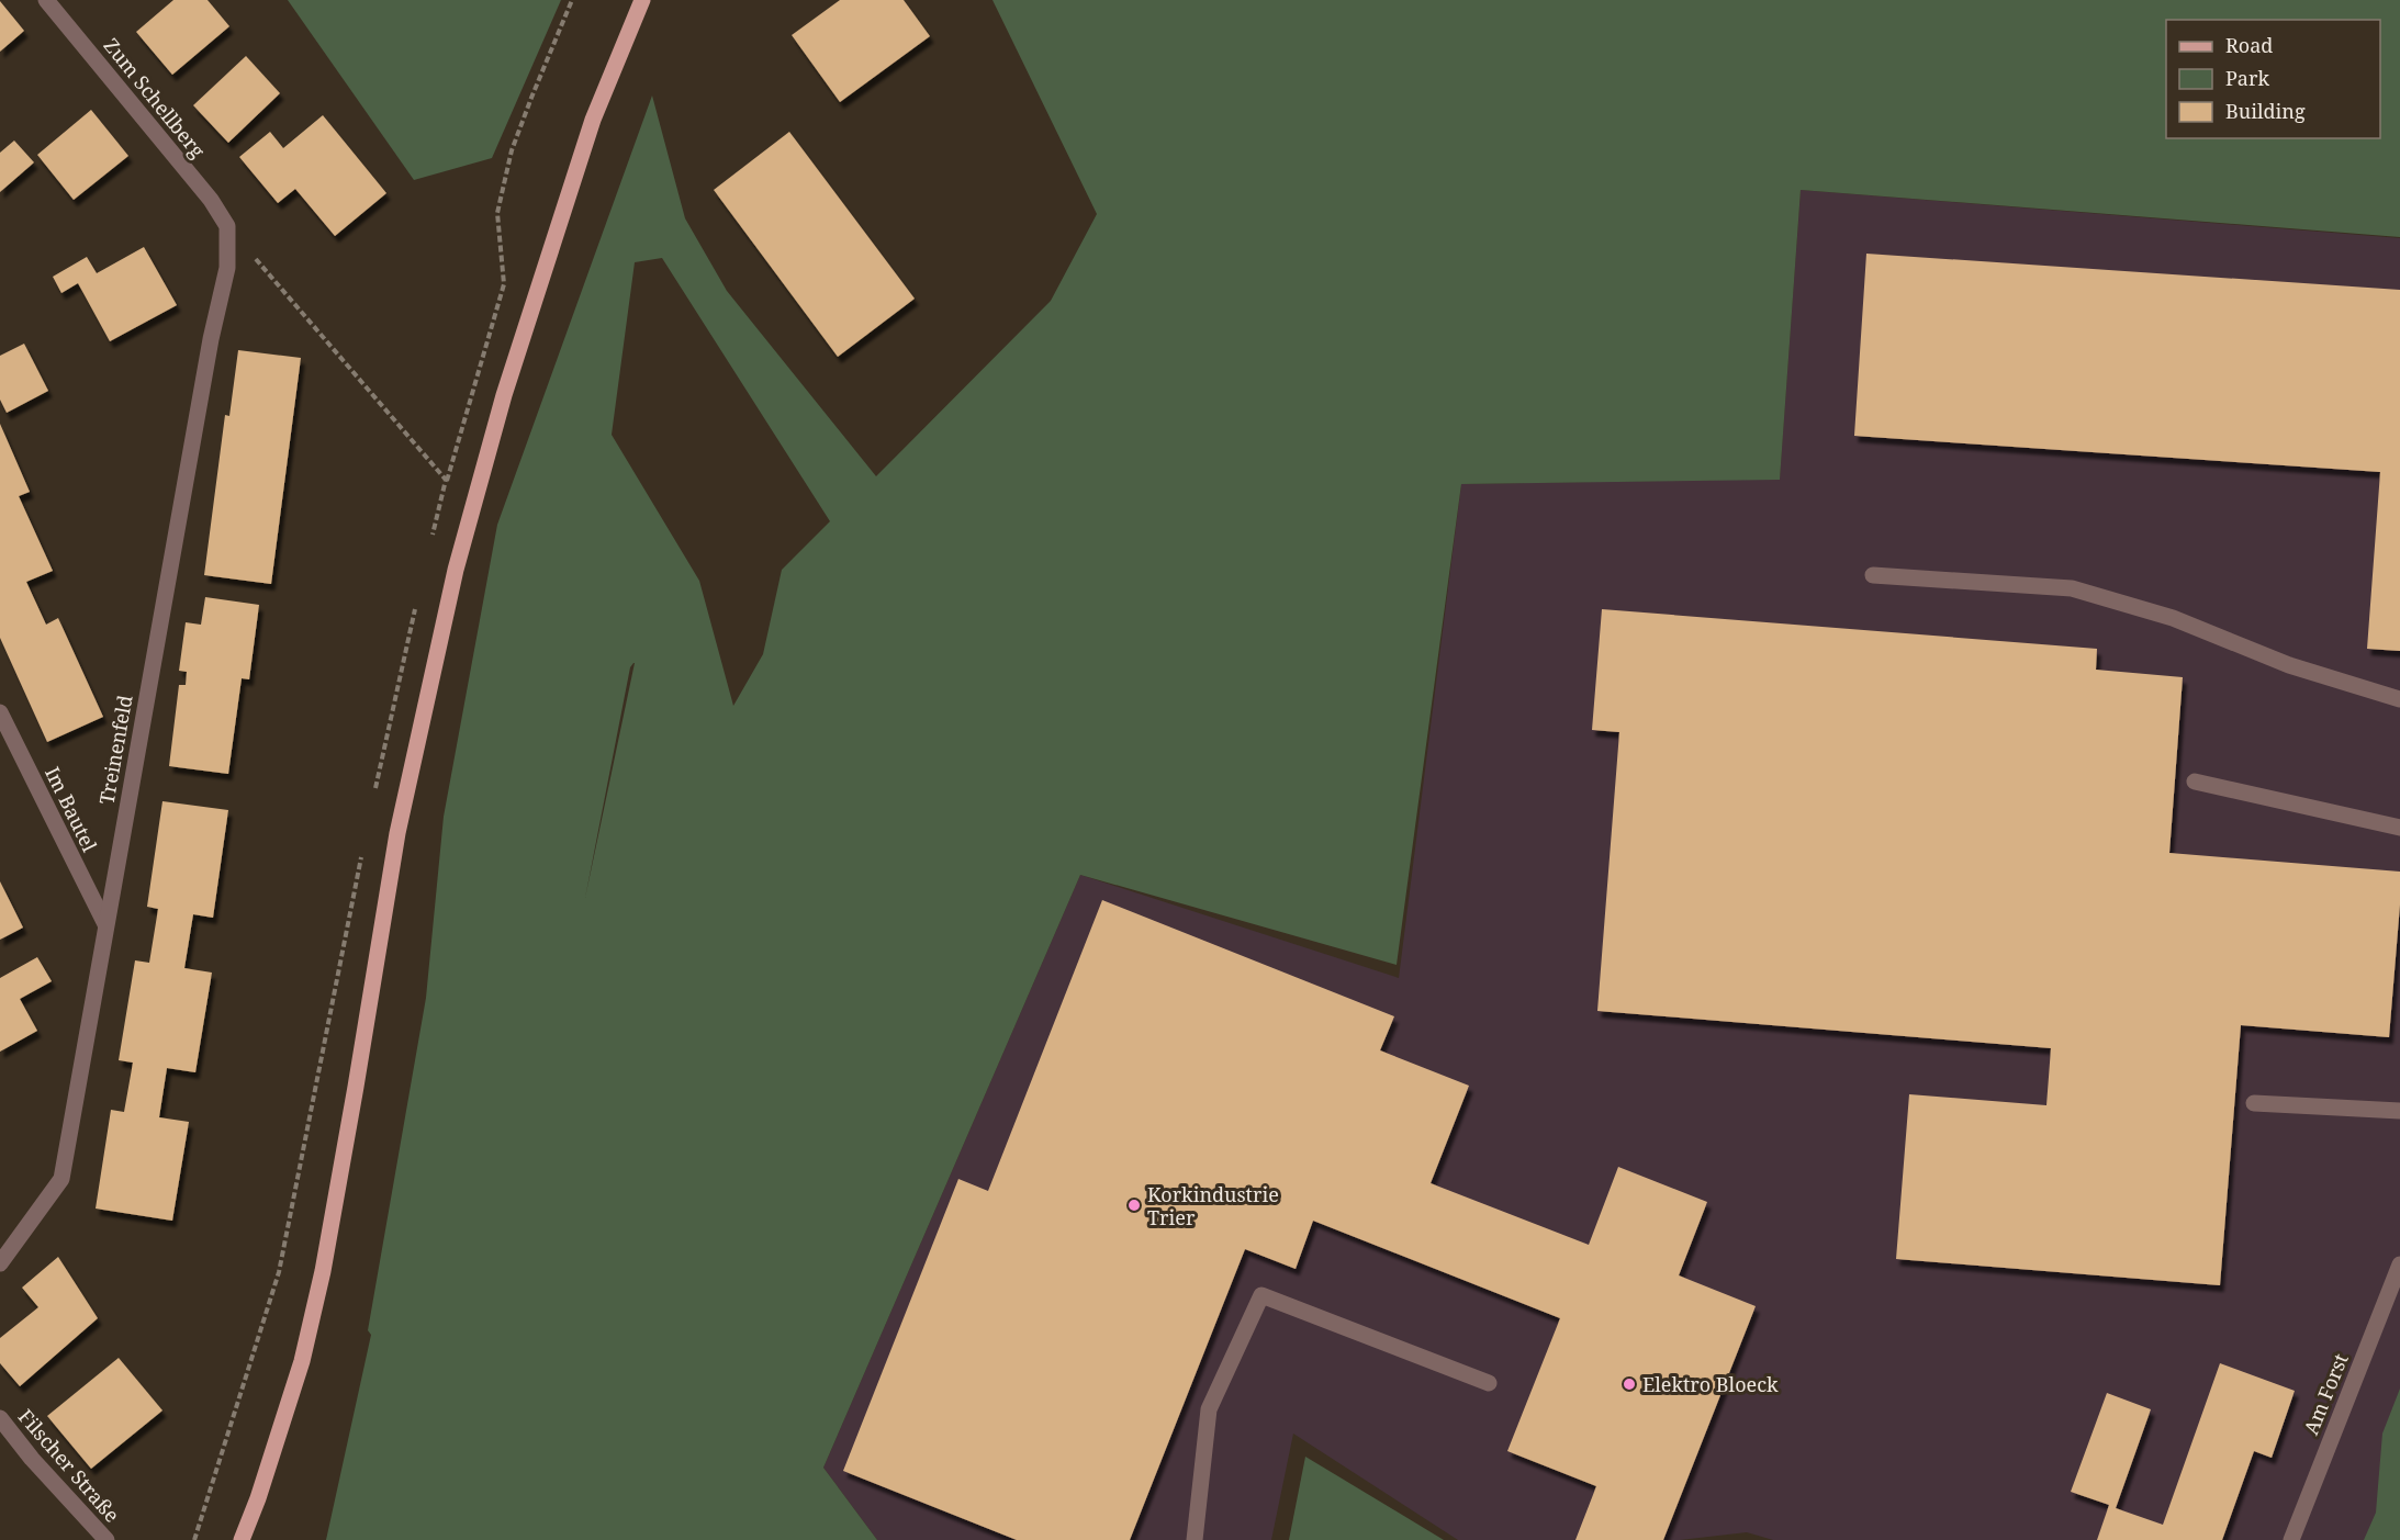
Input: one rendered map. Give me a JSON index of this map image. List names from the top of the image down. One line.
{"streets":{"street":["Zum Schellberg","Treinenfeld","Im Bautel","Am Forst","Filscher Straße"]},"crossings":[["Zum Schellberg","Treinenfeld"],["Treinenfeld","Im Bautel"]],"places":["Korkindustrie Trier","Elektro Bloeck"],"legend":["Road","Park","Building"]}
